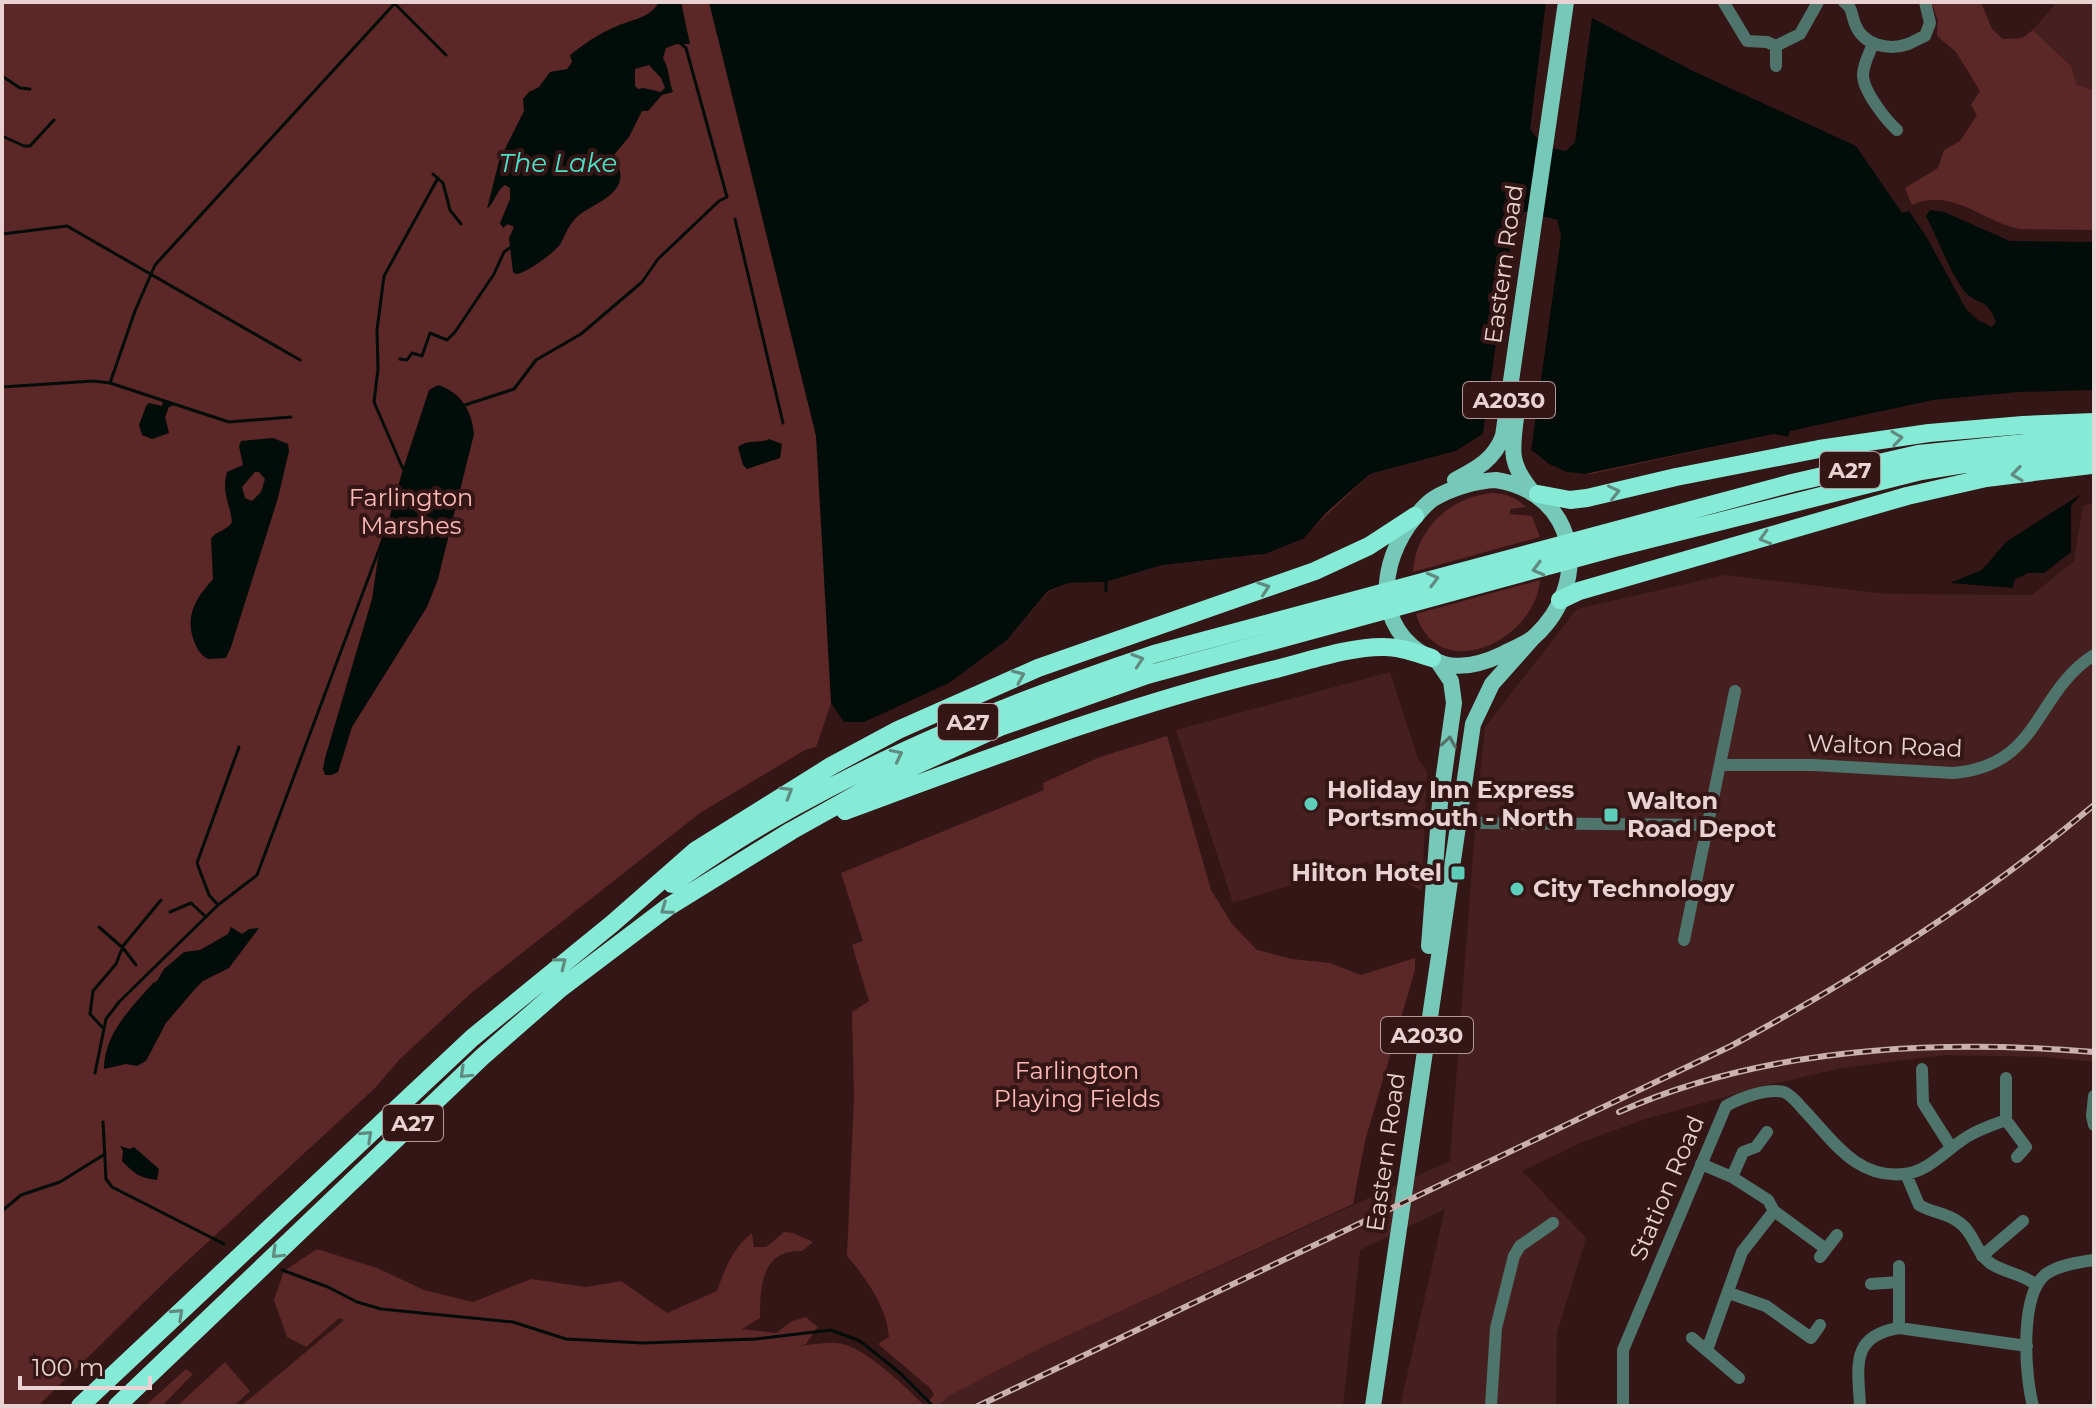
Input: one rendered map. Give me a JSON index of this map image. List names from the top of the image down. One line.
{"streets":{"highway":["A27"],"main road":["Eastern Road","A2030"],"street":["Walton Road","Station Road"]},"water":["The Lake"],"parks":["Farlington Marshes","Farlington Playing Fields"],"places":{"other":["Holiday Inn Express Portsmouth - North","City Technology"],"transit":["Walton Road Depot","Hilton Hotel"]},"scale_bar":"100 m"}
